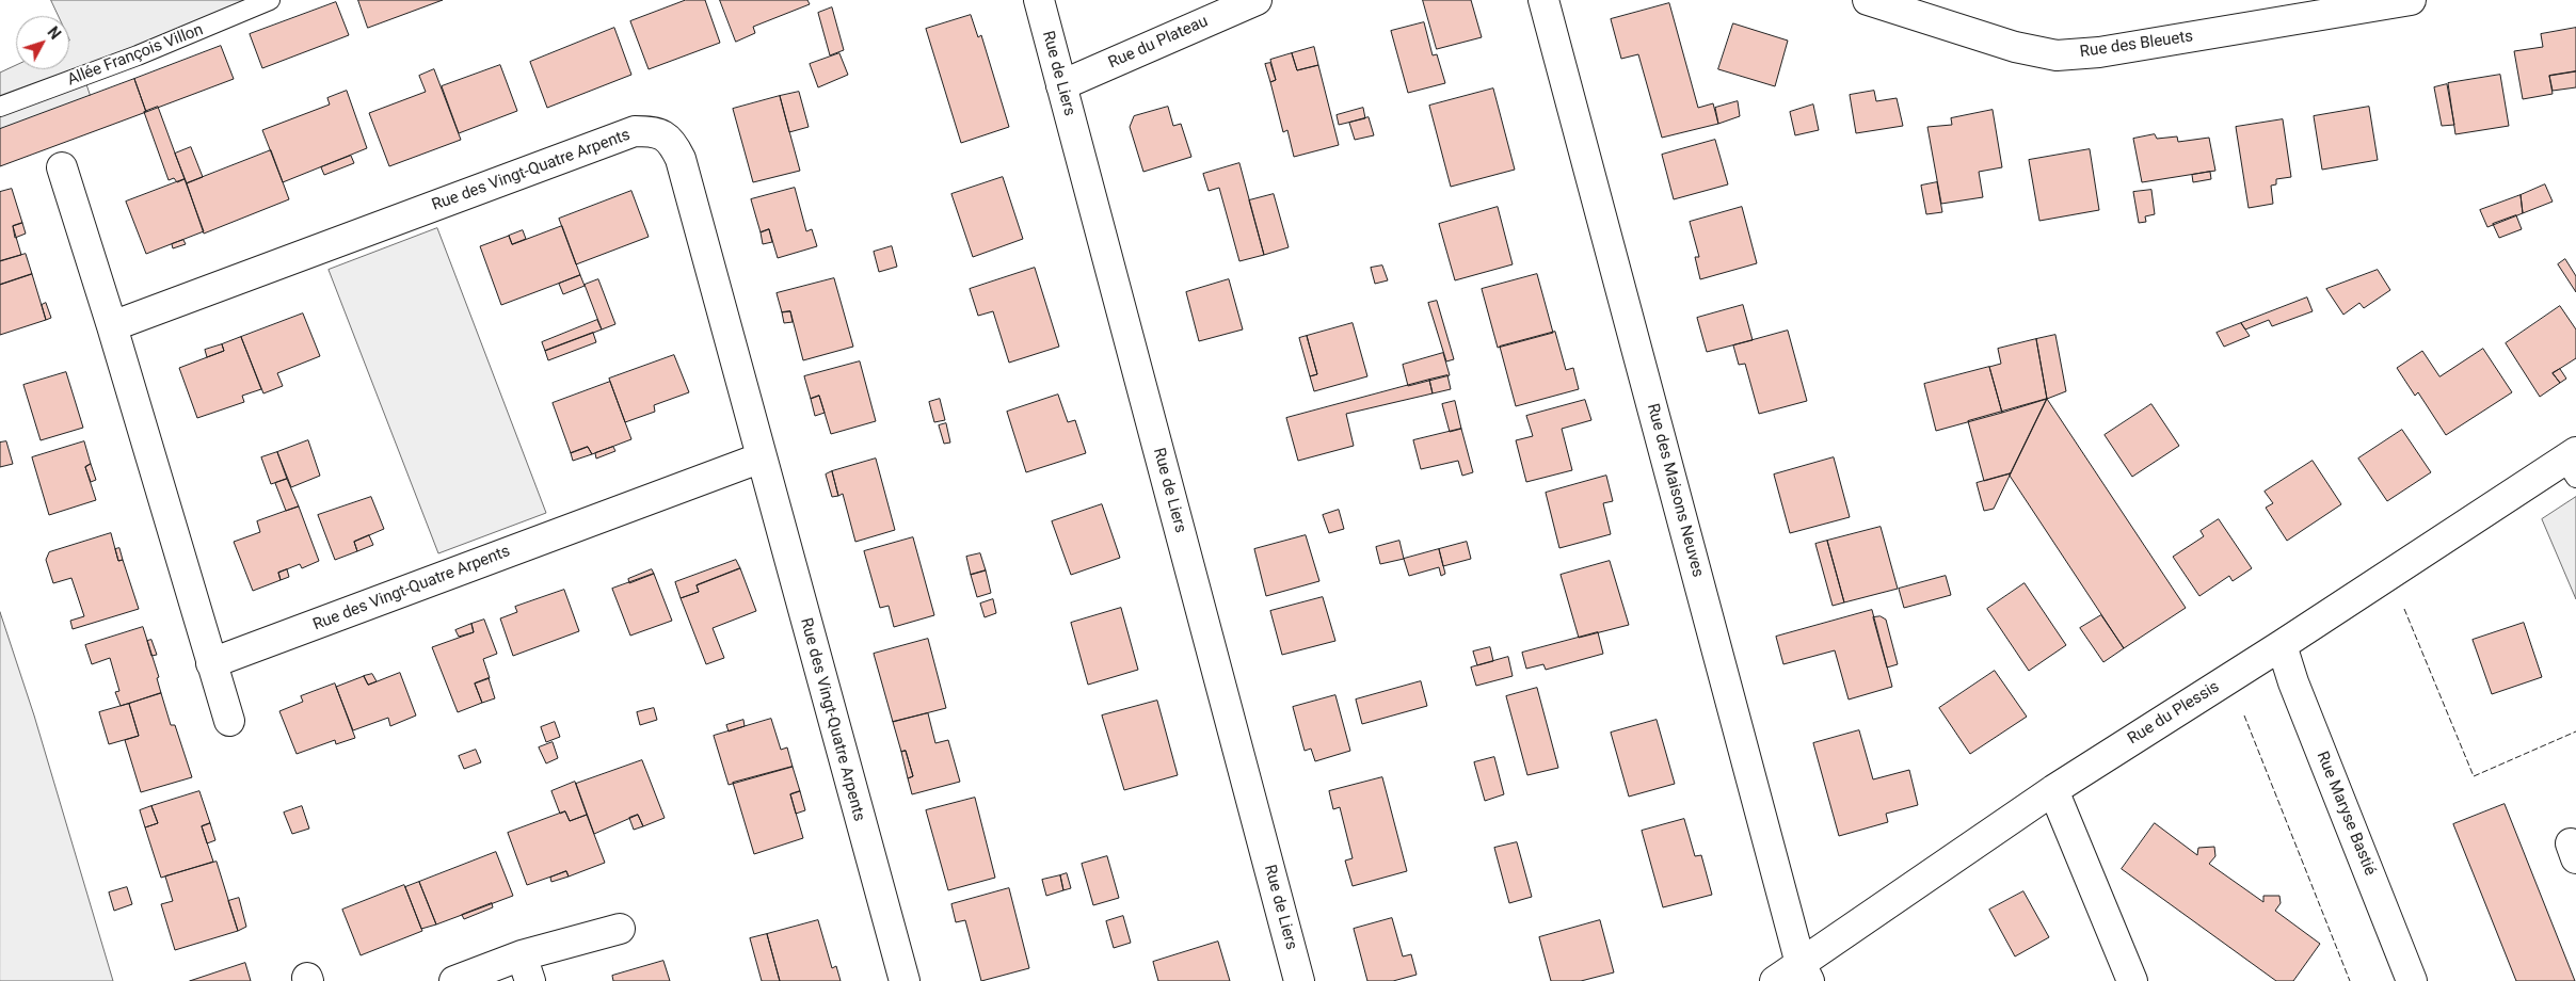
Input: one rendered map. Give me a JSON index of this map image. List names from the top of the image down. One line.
{"streets":{"street":["Rue du Plateau","Rue des Bleuets","Rue de Liers","Rue des Vingt-Quatre Arpents","Rue des Maisons Neuves","Rue du Plessis","Rue Maryse Bastié"],"lane":["Allée François Villon"]},"crossings":[["Rue du Plateau","Rue de Liers"],["Rue des Maisons Neuves","Rue du Plessis"],["Rue du Plessis","Rue Maryse Bastié"]],"north":"top right"}
